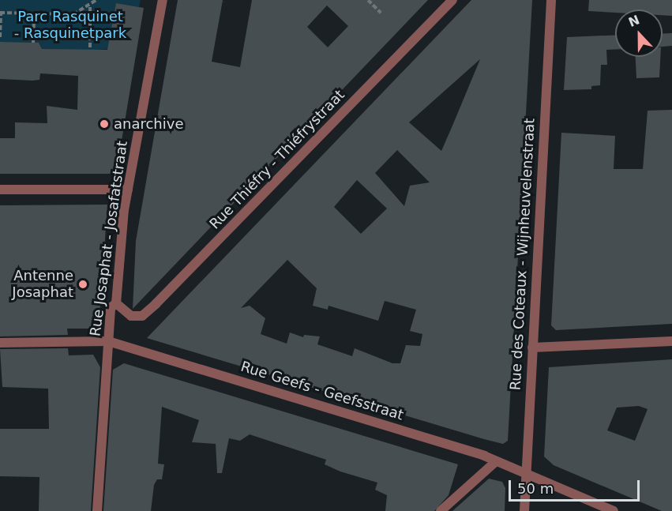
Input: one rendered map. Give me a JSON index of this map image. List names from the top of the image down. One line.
{"streets":{"street":["Rue Thiéfry - Thiéfrystraat","Rue Josaphat - Josafatstraat","Rue des Coteaux - Wijnheuvelenstraat","Rue Geefs - Geefsstraat"]},"crossings":[["Rue Thiéfry - Thiéfrystraat","Rue Josaphat - Josafatstraat"],["Rue Josaphat - Josafatstraat","Rue Geefs - Geefsstraat"],["Rue des Coteaux - Wijnheuvelenstraat","Rue Geefs - Geefsstraat"]],"parks":["Parc Rasquinet - Rasquinetpark"],"places":["anarchive","Antenne Josaphat"],"scale_bar":"50 m","north":"top"}
